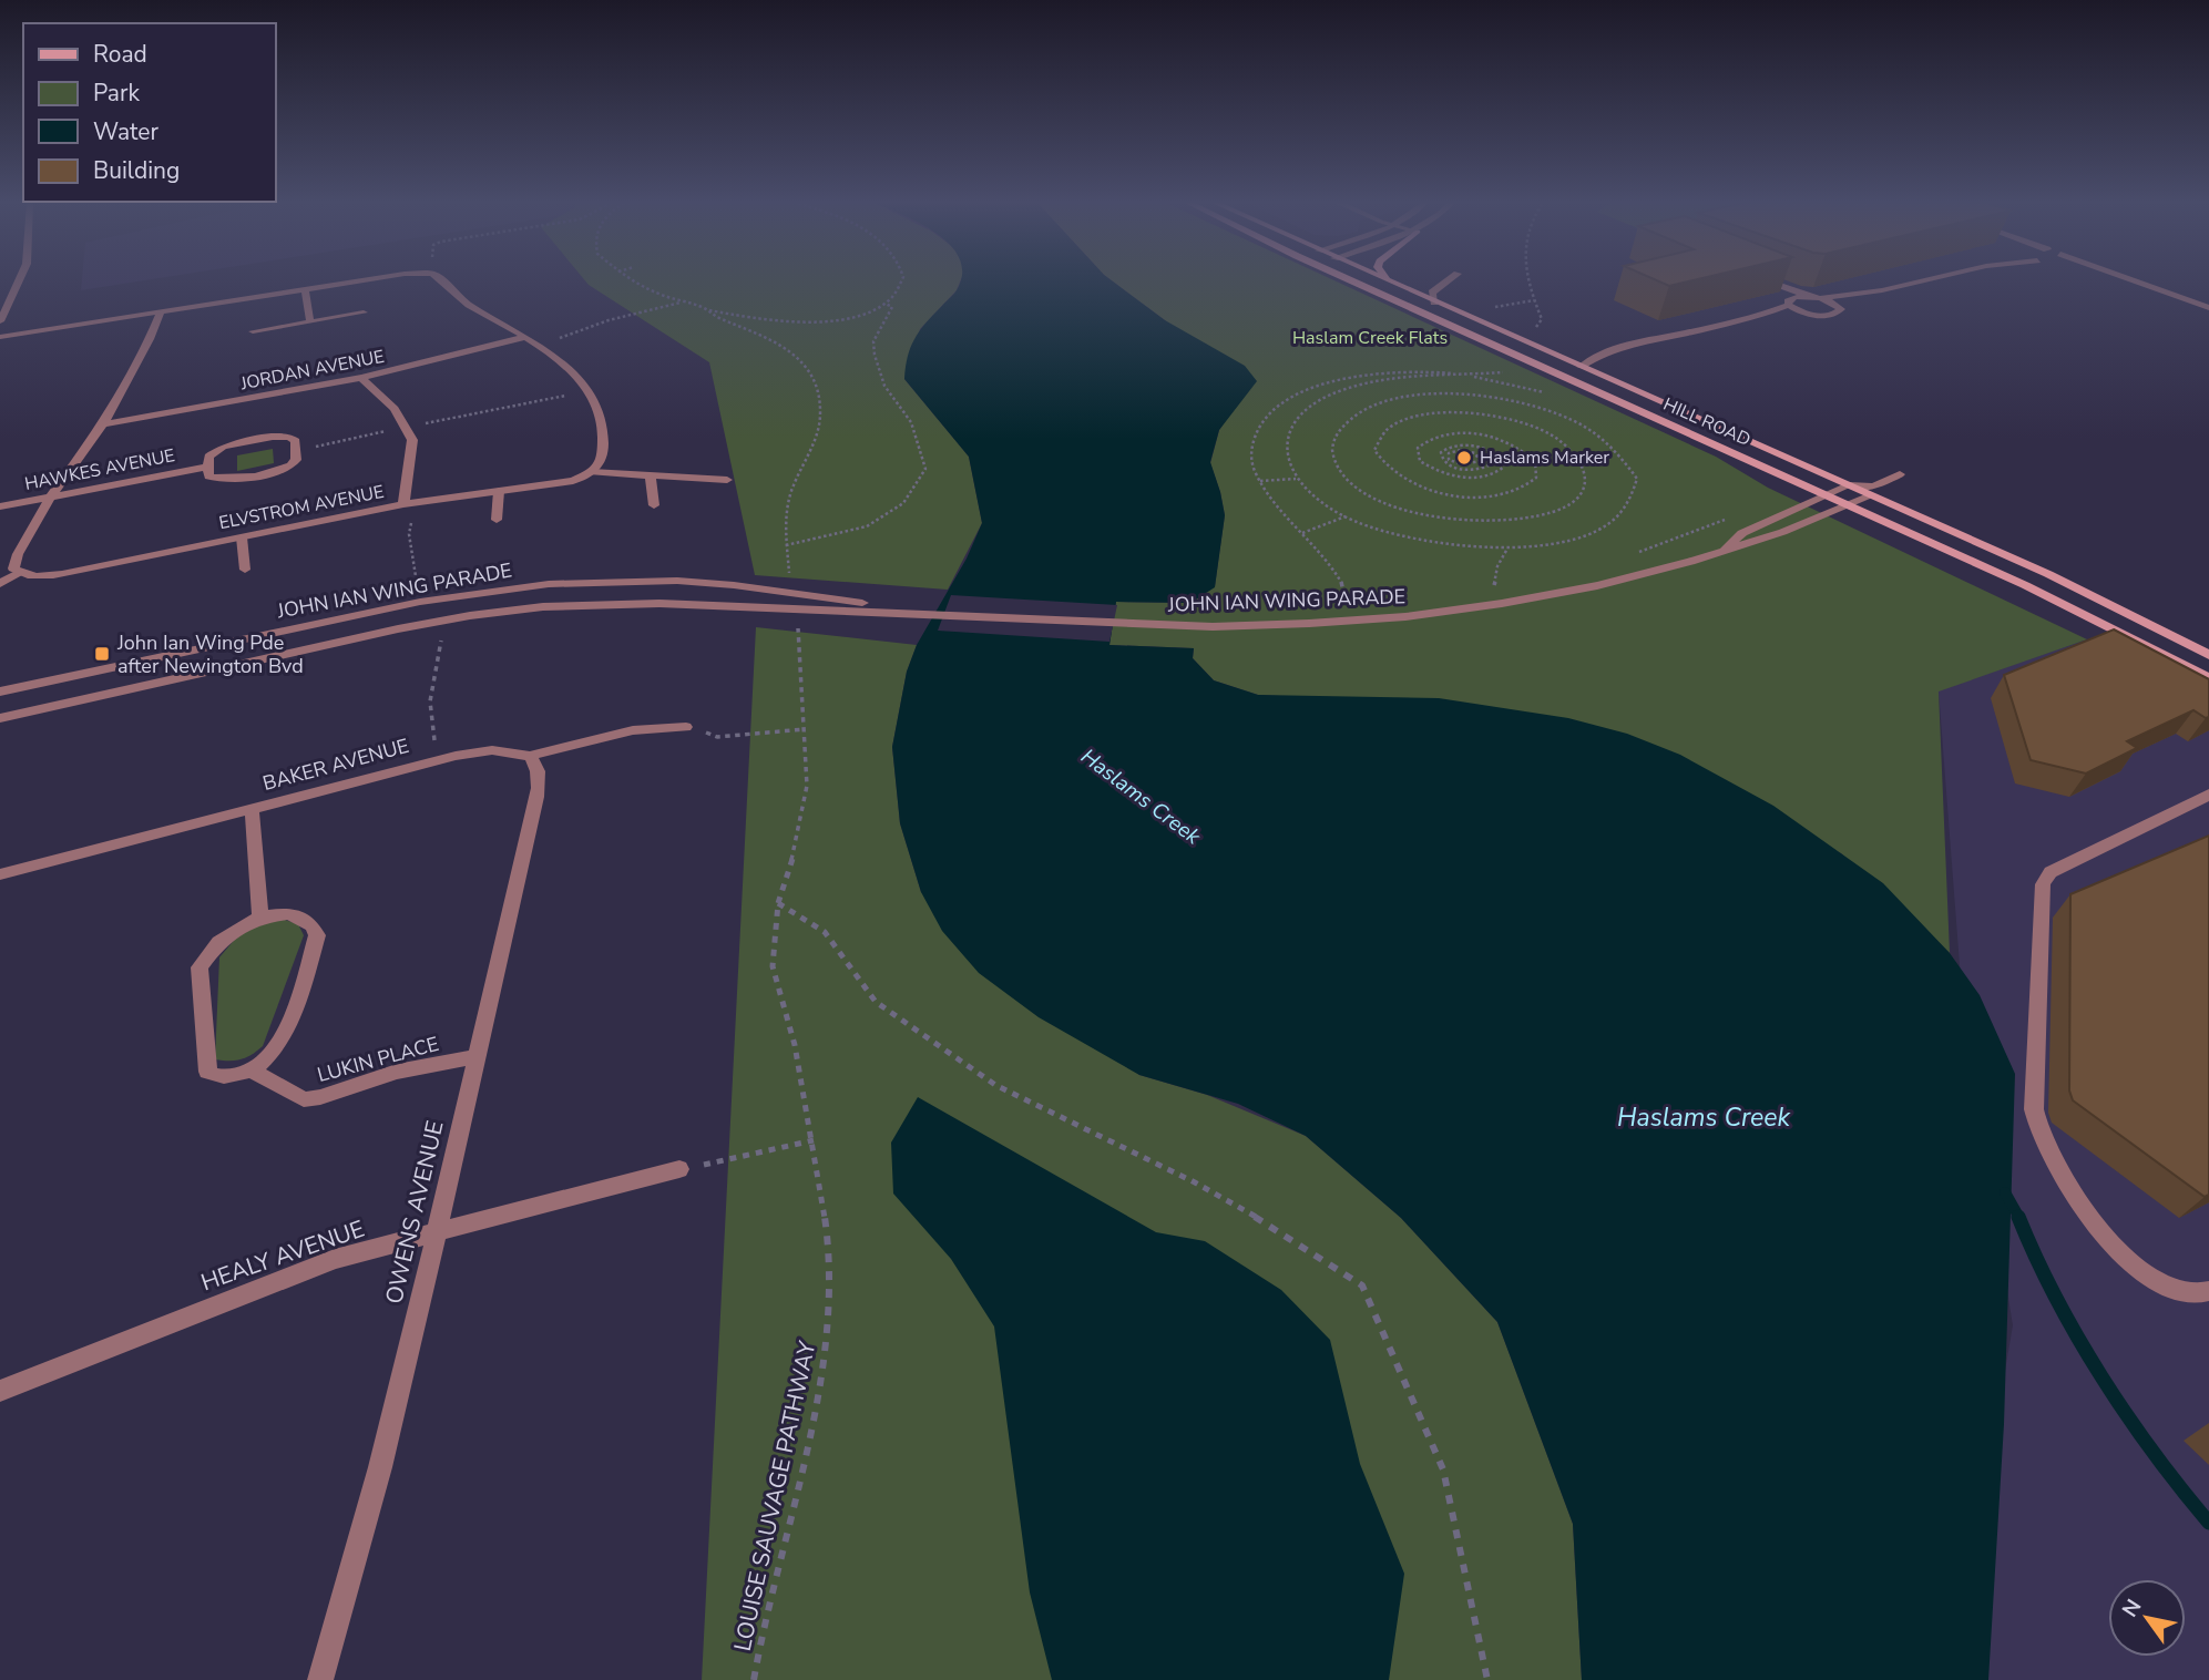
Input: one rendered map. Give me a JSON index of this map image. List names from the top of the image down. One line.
{"streets":{"main road":["HILL ROAD"],"street":["JORDAN AVENUE","HAWKES AVENUE","ELVSTROM AVENUE","JOHN IAN WING PARADE","BAKER AVENUE","LUKIN PLACE","OWENS AVENUE","HEALY AVENUE"],"path":["LOUISE SAUVAGE PATHWAY"]},"crossings":[["HILL ROAD","JOHN IAN WING PARADE"],["BAKER AVENUE","OWENS AVENUE"],["LUKIN PLACE","OWENS AVENUE"],["OWENS AVENUE","HEALY AVENUE"]],"water":["Haslams Creek"],"parks":["Haslam Creek Flats"],"places":{"other":["Haslams Marker"],"transit":["John Ian Wing Pde after Newington Bvd"]},"legend":["Road","Park","Water","Building"],"north":"top left"}
